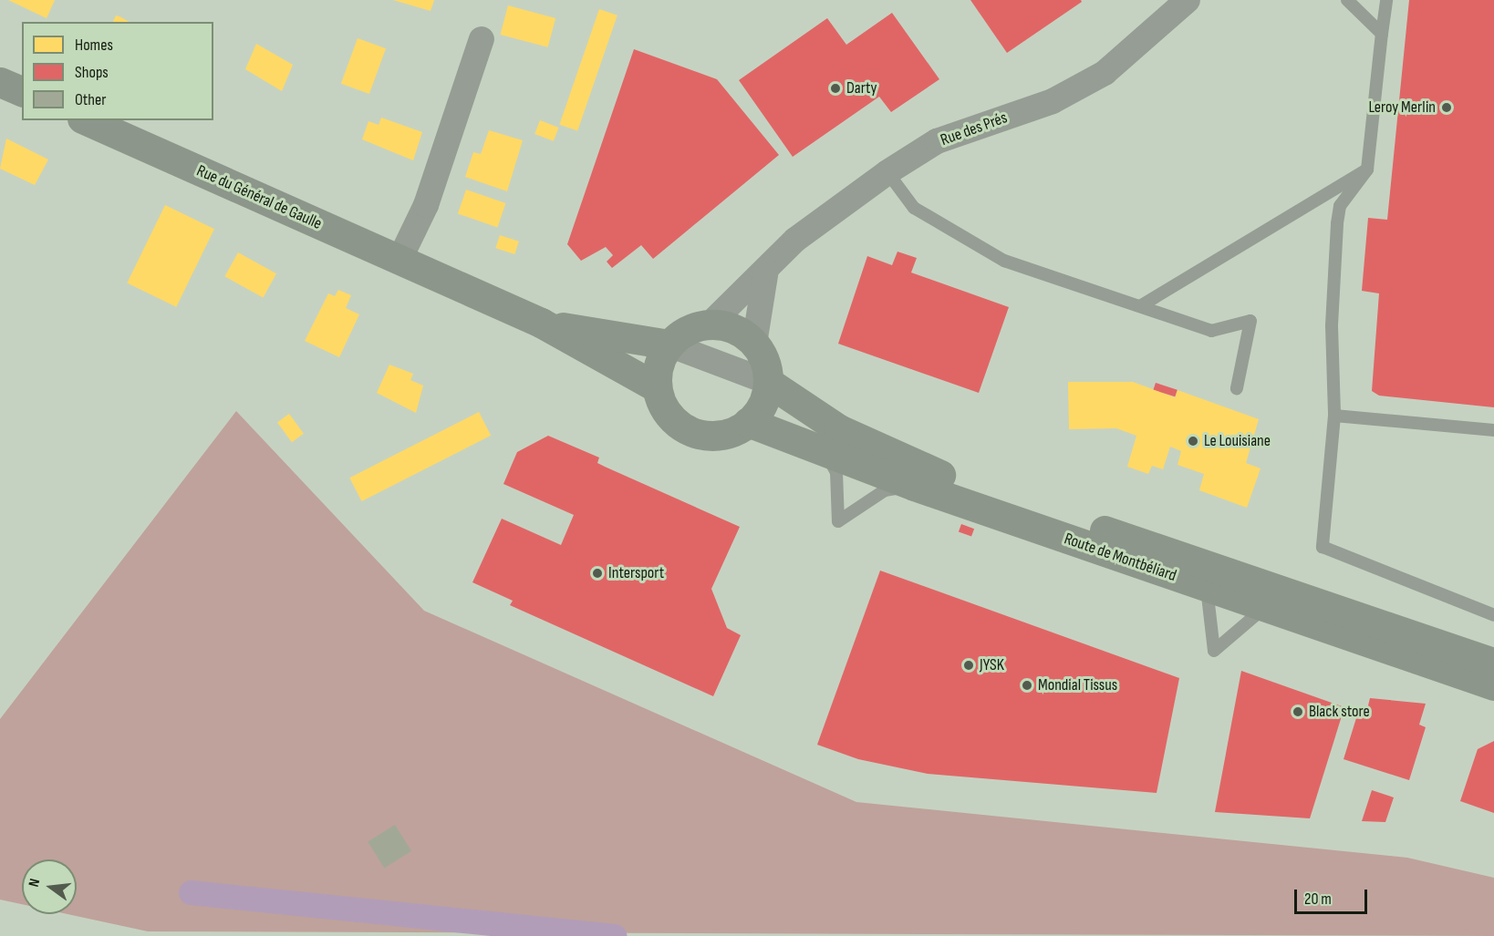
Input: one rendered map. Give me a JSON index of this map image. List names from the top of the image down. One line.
{"streets":{"main road":["Rue du Général de Gaulle","Route de Montbéliard"],"street":["Rue des Prés"]},"places":["Darty","Leroy Merlin","Le Louisiane","Intersport","JYSK","Mondial Tissus","Black store"],"legend":["Homes","Shops","Other"],"scale_bar":"20 m","north":"left"}
